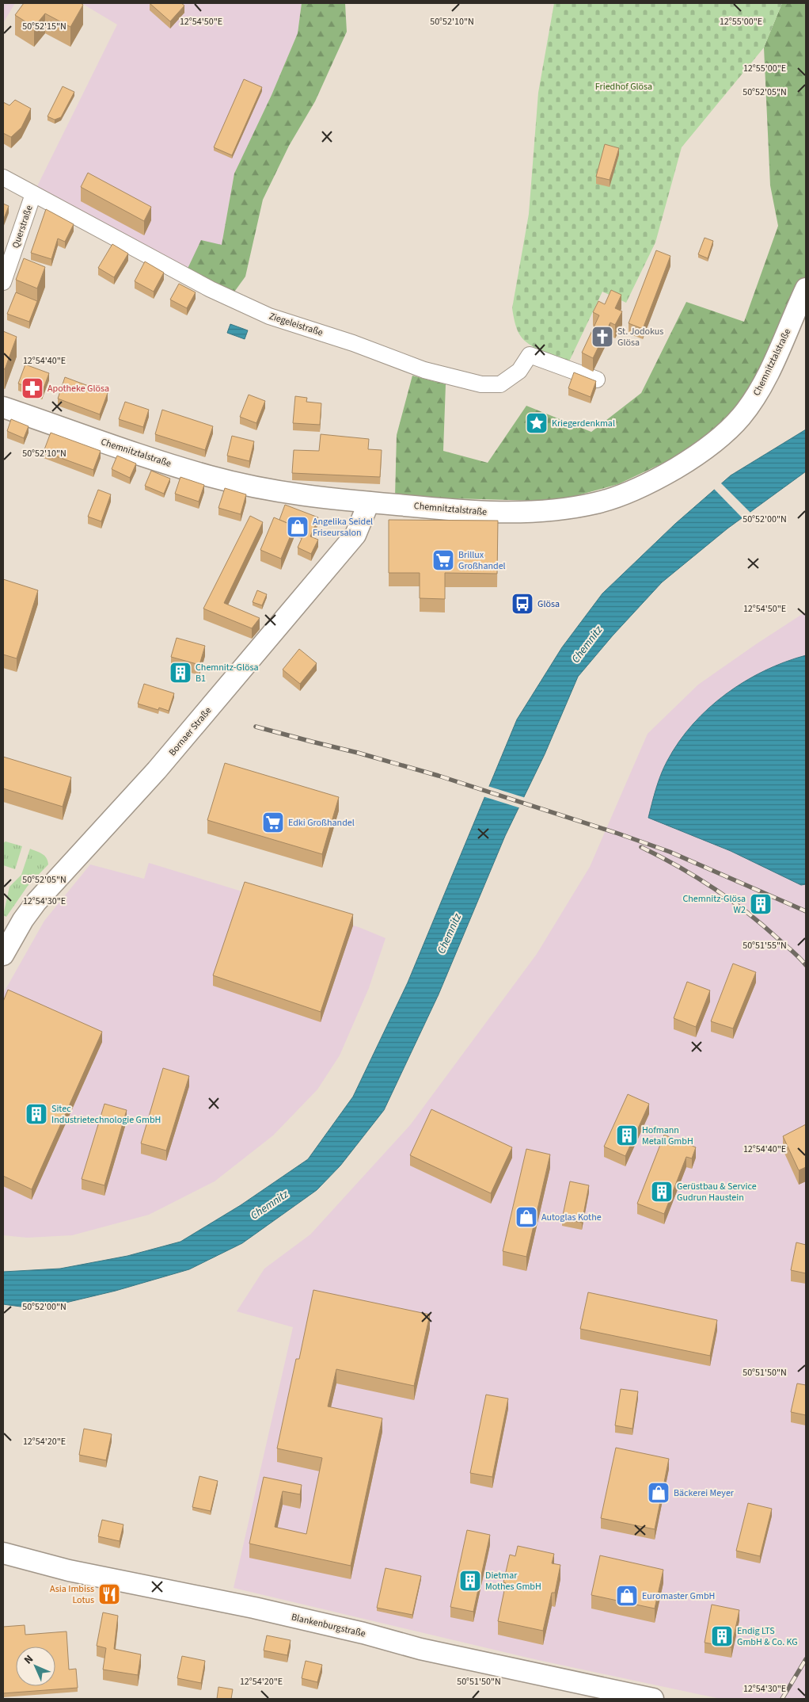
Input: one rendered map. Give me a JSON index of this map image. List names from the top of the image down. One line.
{"streets":{"main road":["Chemnitztalstraße","Bornaer Straße","Blankenburgstraße"],"street":["Querstraße","Ziegeleistraße"]},"crossings":[["Querstraße","Ziegeleistraße"],["Chemnitztalstraße","Bornaer Straße"]],"water":["Chemnitz"],"parks":["Friedhof Glösa"],"places":{"church":["St. Jodokus Glösa"],"pharmacy":["Apotheke Glösa"],"place":["Kriegerdenkmal"],"shop":["Angelika Seidel Friseursalon","Autoglas Kothe","Bäckerei Meyer","Euromaster GmbH"],"supermarket":["Brillux Großhandel","Edki Großhandel"],"bus stop":["Glösa"],"building":["Chemnitz-Glösa B1","Chemnitz-Glösa W2","Sitec Industrietechnologie GmbH","Hofmann Metall GmbH","Gerüstbau & Service Gudrun Haustein","Dietmar Mothes GmbH","Endig LTS GmbH & Co. KG"],"restaurant":["Asia Imbiss Lotus"]},"north":"top left","coordinates":["12°55'00\"E","12°54'50\"E","50°52'10\"N","50°52'15\"N","50°52'05\"N","12°54'40\"E","50°52'00\"N","12°54'30\"E","50°51'55\"N","50°51'50\"N","12°54'20\"E"]}
